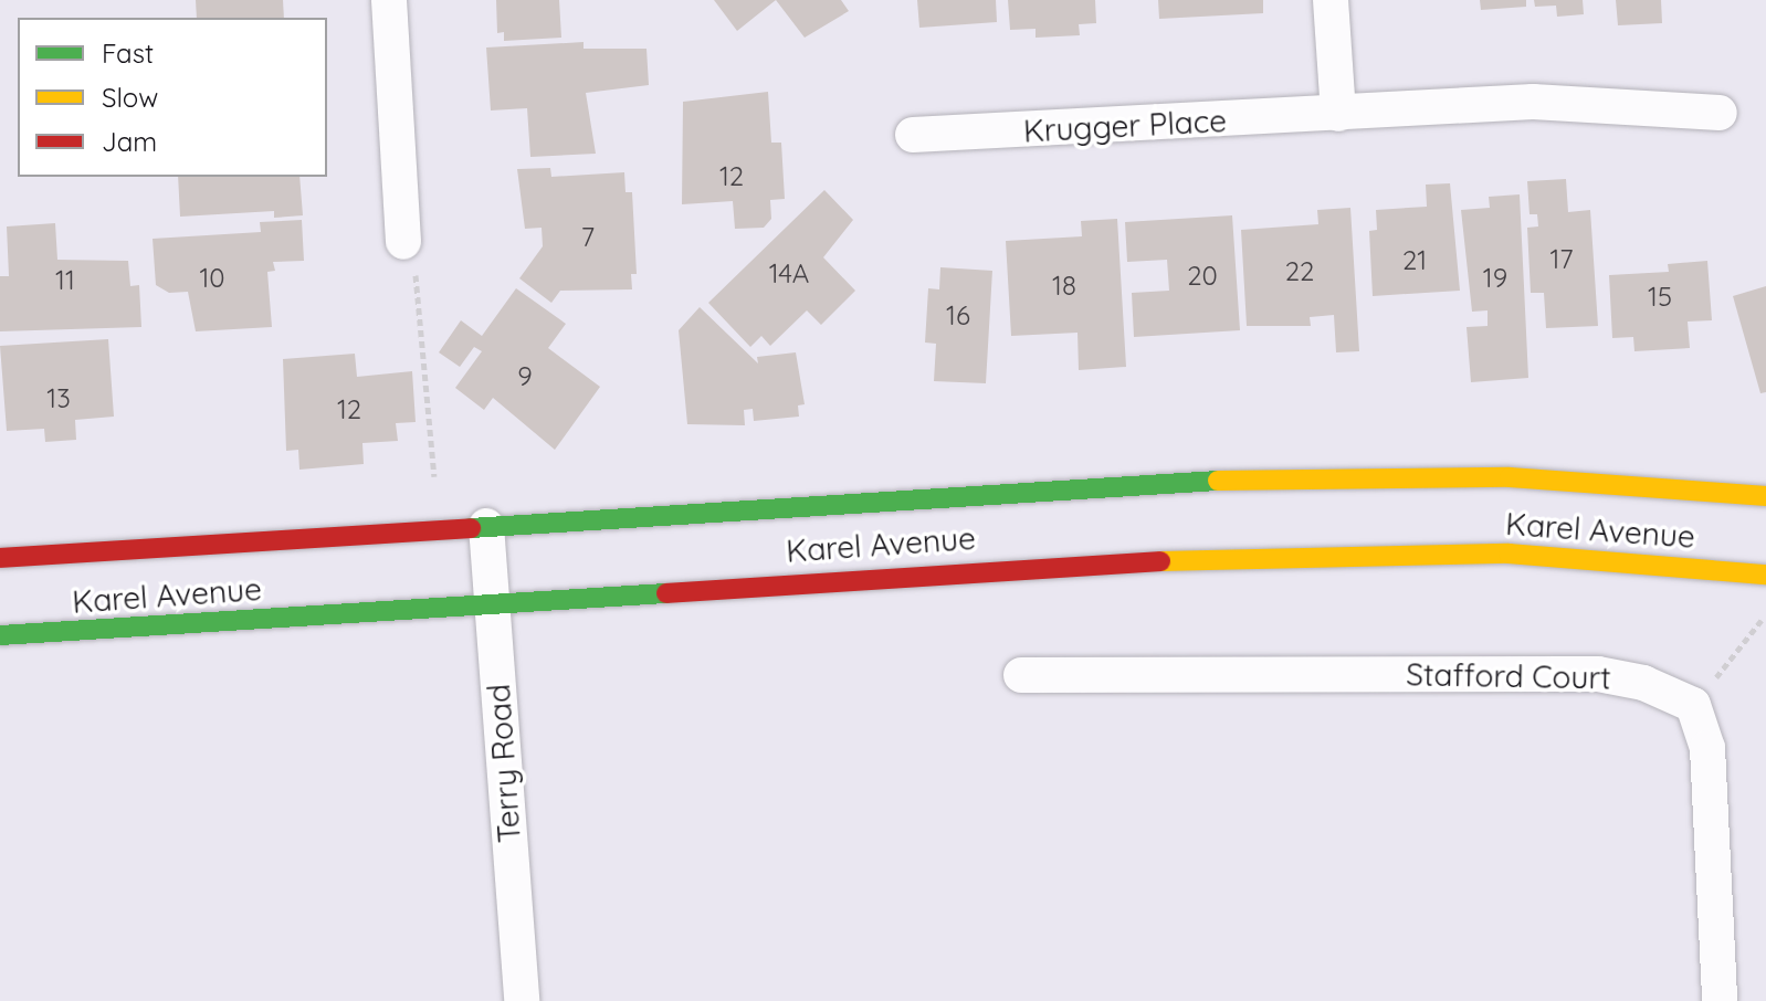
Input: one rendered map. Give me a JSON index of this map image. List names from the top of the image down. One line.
{"streets":{"main road":["Karel Avenue"],"street":["Krugger Place","Stafford Court","Terry Road"]},"crossings":[["Karel Avenue","Terry Road"]],"house_numbers":["12","7","17","21","22","14A","20","10","19","11","18","15","16","9","13","12"],"legend":["Fast","Slow","Jam"]}
